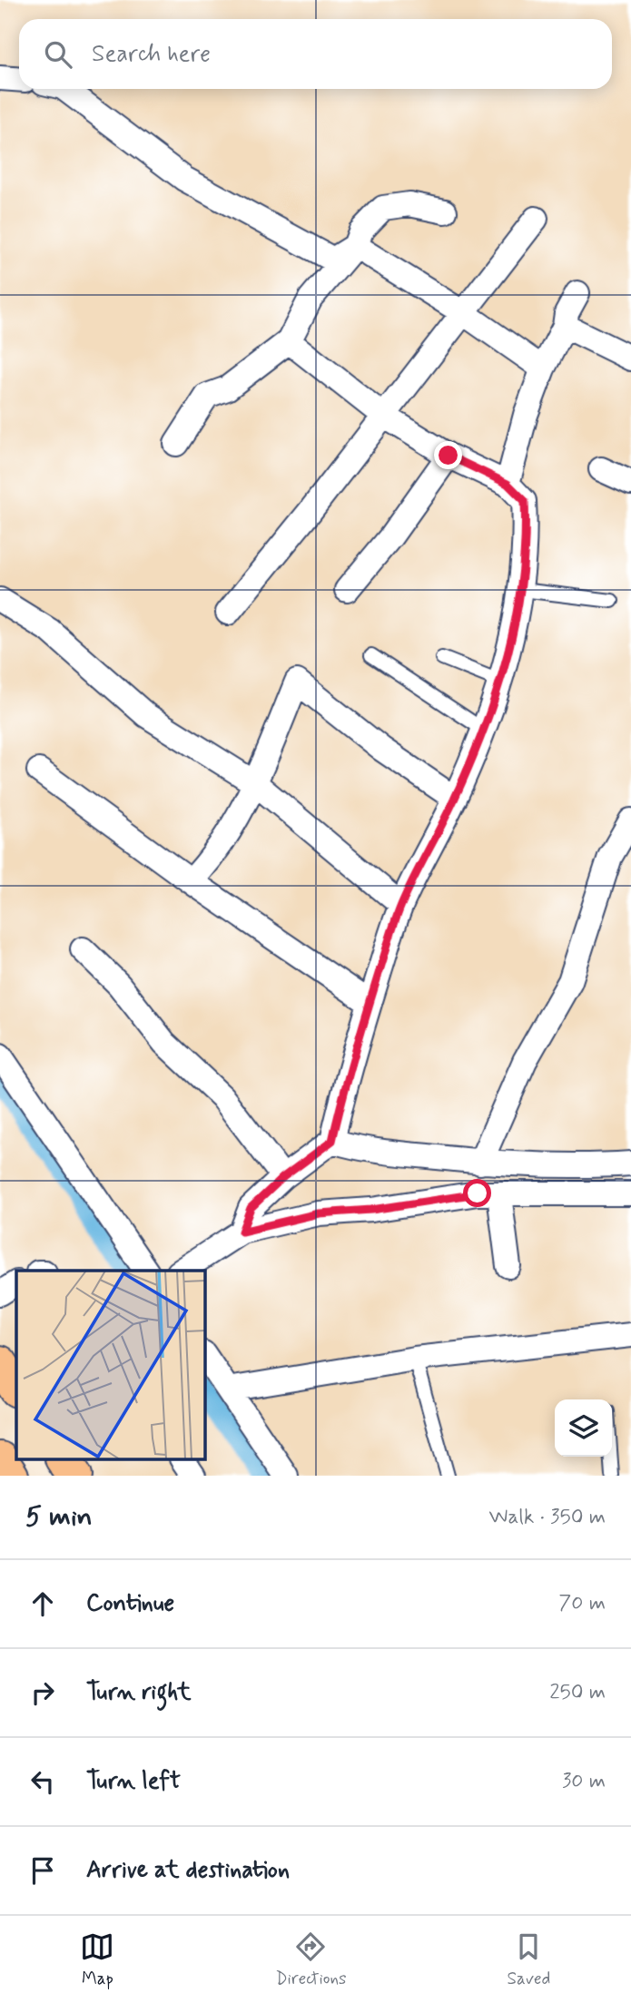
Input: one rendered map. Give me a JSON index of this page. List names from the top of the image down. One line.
{"page":{"search":"Search here","heading":["5 min","Walk · 350 m"],"list":[["Continue","70 m"],["Turn right","250 m"],["Turn left","30 m"],"Arrive at destination"],"nav":["Map","Directions","Saved"]}}
